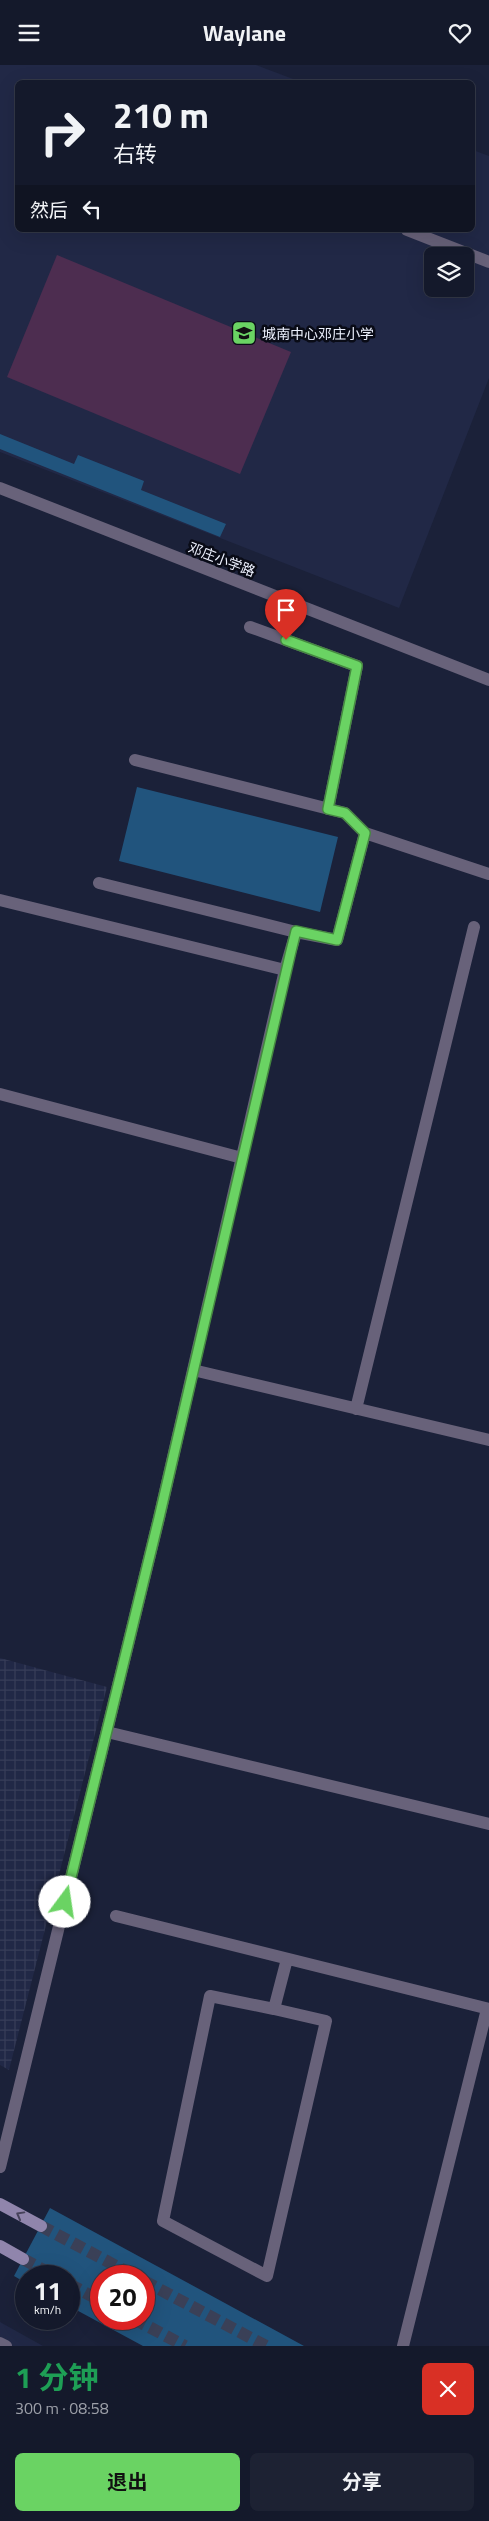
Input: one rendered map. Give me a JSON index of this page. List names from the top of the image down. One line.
{"streets":{"street":["邓庄小学路"]},"places":{"school or university":["城南中心邓庄小学"]},"page":{"header":"Waylane","turn":["210 m","右转"],"then":"然后","speed":"11 km/h","limit":"20","heading":["1 分钟","300 m · 08:58"],"buttons":["退出","分享"]}}
